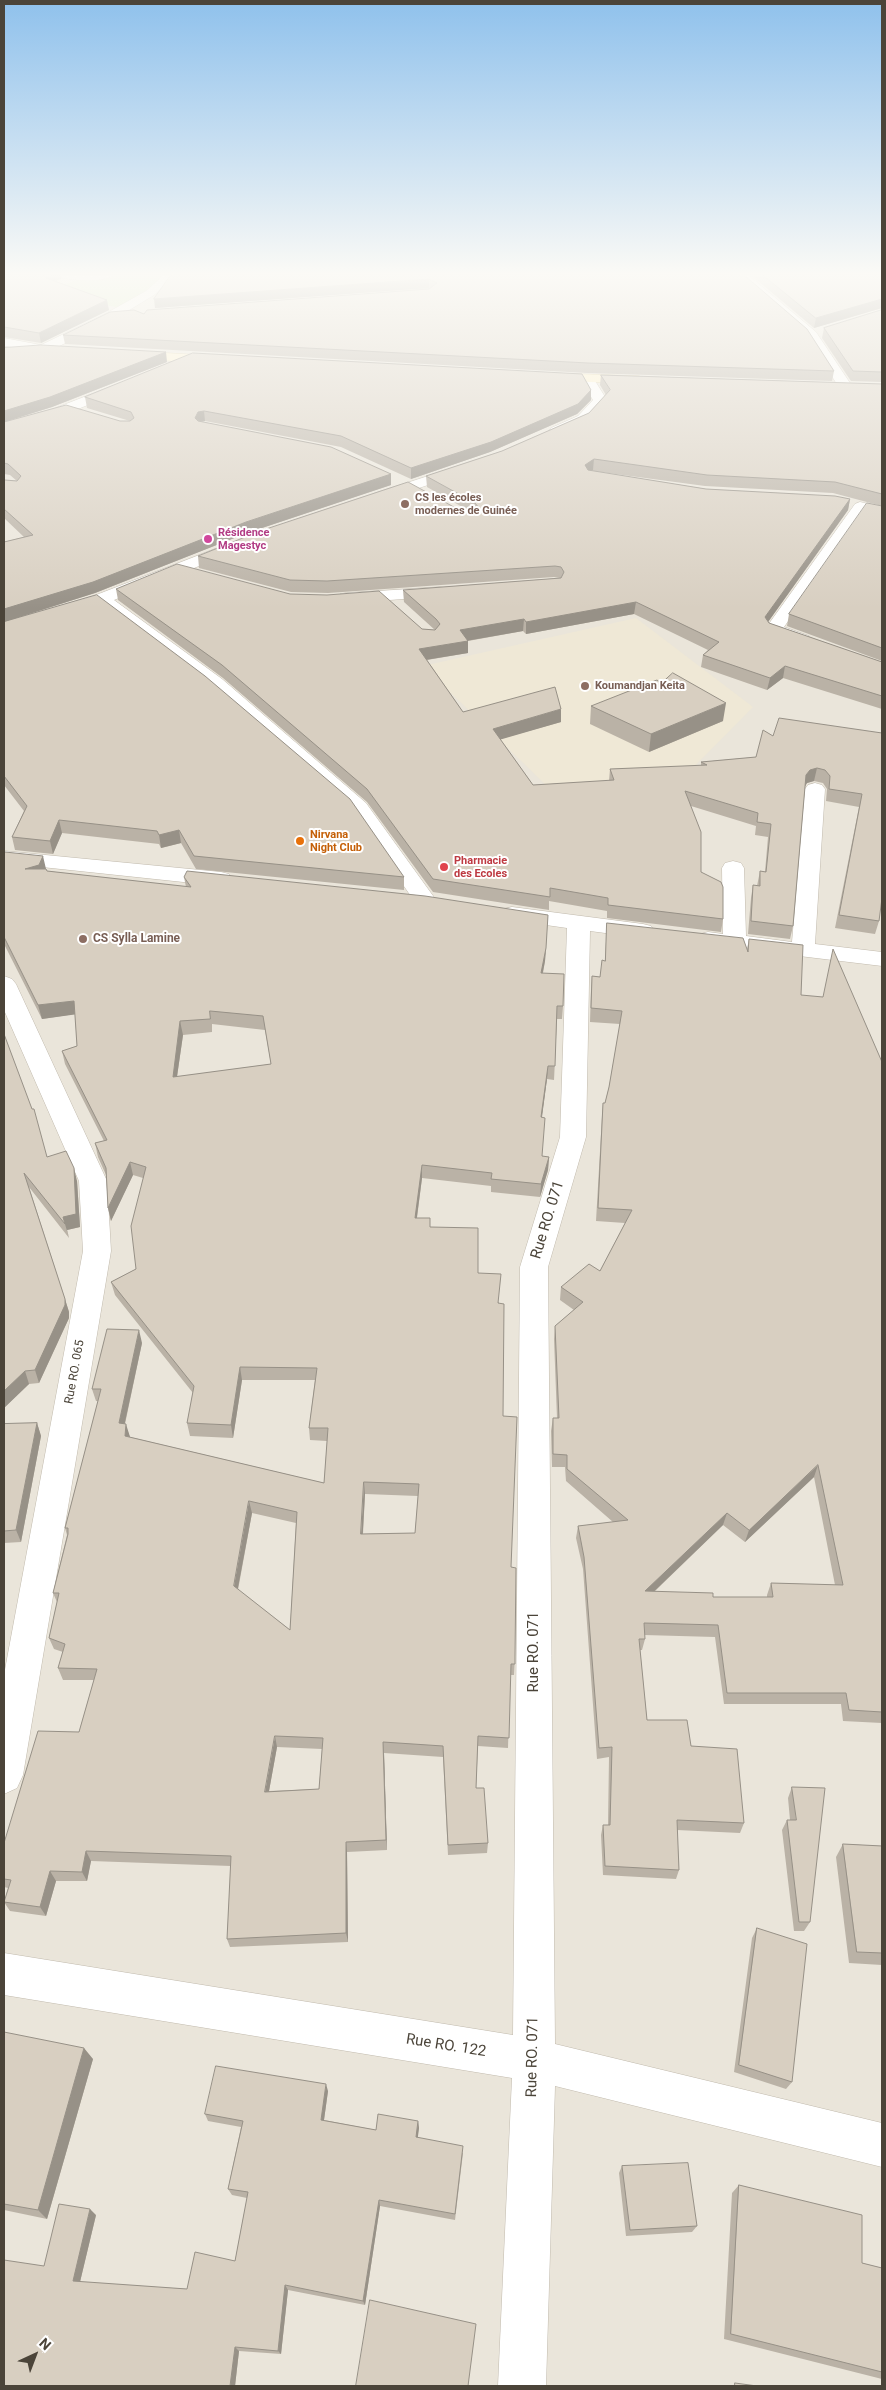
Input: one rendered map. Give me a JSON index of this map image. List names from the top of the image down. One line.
{"streets":{"street":["Rue RO. 071","Rue RO. 065","Rue RO. 122"]},"crossings":[["Rue RO. 071","Rue RO. 122"]],"places":["CS les écoles modernes de Guinée","Résidence Magestyc","Koumandjan Keita","Nirvana Night Club","Pharmacie des Ecoles","CS Sylla Lamine"],"north":"top right"}
